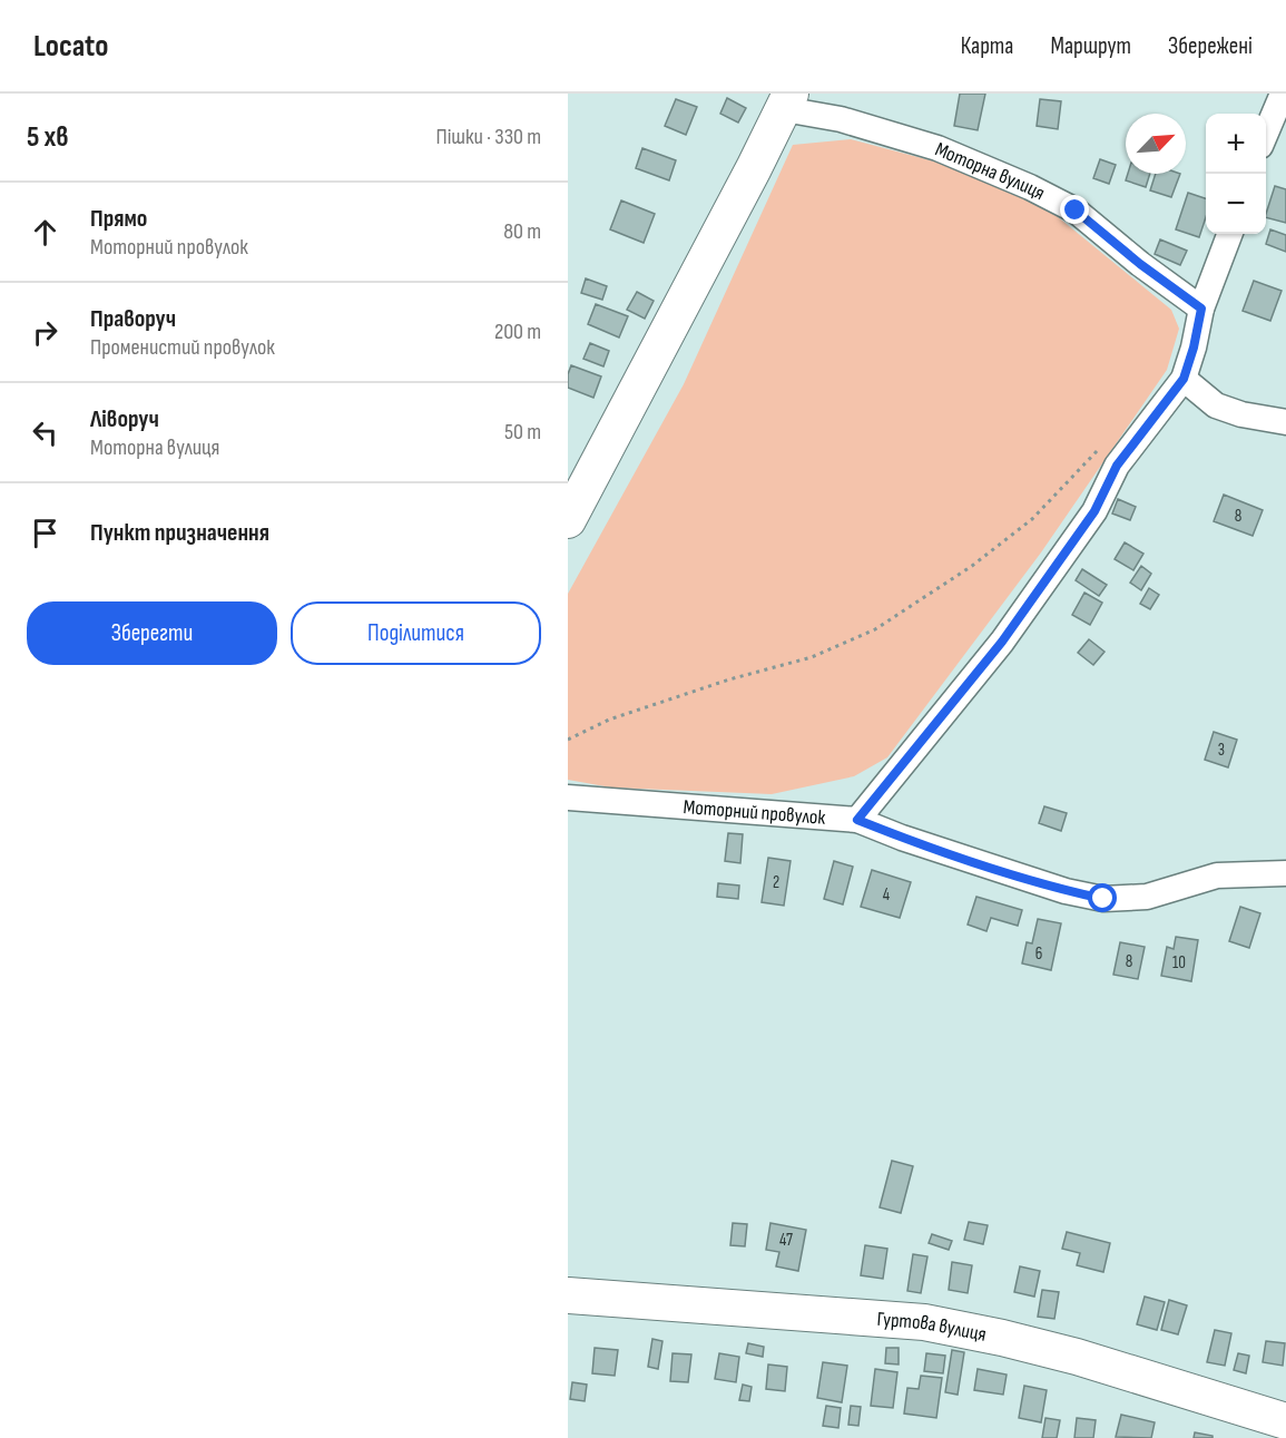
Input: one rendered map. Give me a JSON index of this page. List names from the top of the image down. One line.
{"streets":{"street":["Моторна вулиця","Моторний провулок","Гуртова вулиця"]},"house_numbers":["8","3","2","4","6","8","10","47"],"north":"top right","page":{"header":"Locato","nav":["Карта","Маршрут","Збережені"],"heading":["5 хв","Пішки · 330 m"],"map_buttons":["+","−"],"list":[["Прямо","Моторний провулок","80 m"],["Праворуч","Променистий провулок","200 m"],["Ліворуч","Моторна вулиця","50 m"],"Пункт призначення"],"buttons":["Зберегти","Поділитися"]}}
